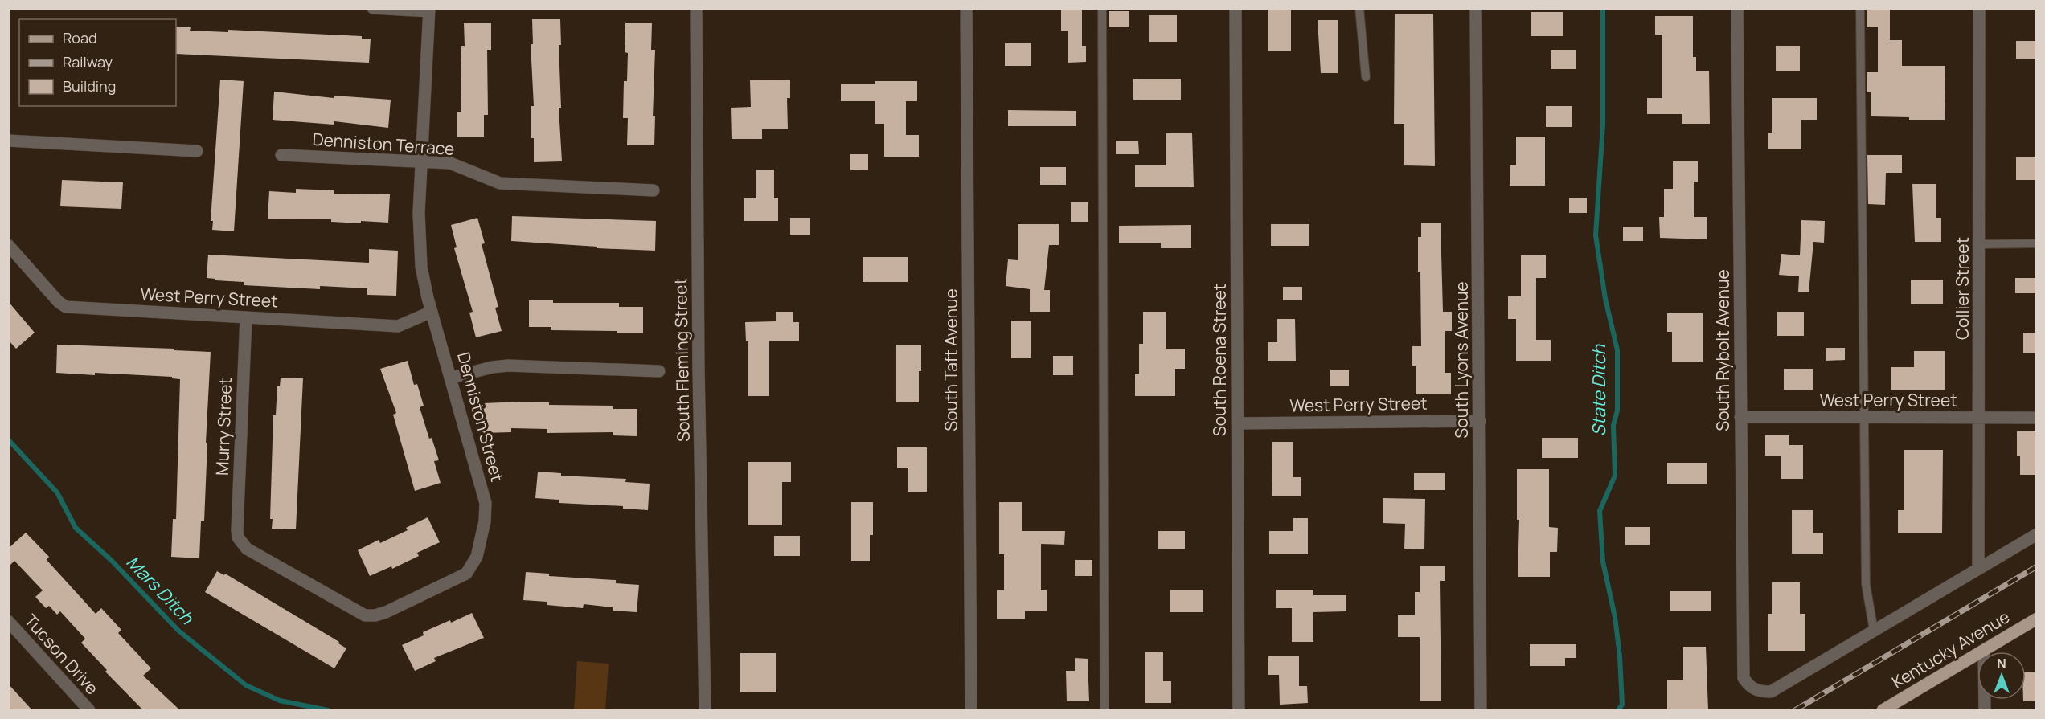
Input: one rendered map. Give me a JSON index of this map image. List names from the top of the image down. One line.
{"streets":{"main road":["Kentucky Avenue"],"street":["Denniston Terrace","Collier Street","West Perry Street","South Rybolt Avenue","South Fleming Street","South Taft Avenue","South Roena Street","South Lyons Avenue","Denniston Street","Murry Street","Tucson Drive"]},"crossings":[["Denniston Terrace","Denniston Street"],["Collier Street","West Perry Street"],["West Perry Street","South Rybolt Avenue"],["West Perry Street","South Roena Street"],["West Perry Street","South Lyons Avenue"],["West Perry Street","Denniston Street"],["West Perry Street","Murry Street"],["Denniston Street","Murry Street"]],"water":["State Ditch","Mars Ditch"],"legend":["Road","Railway","Building"],"north":"top"}
